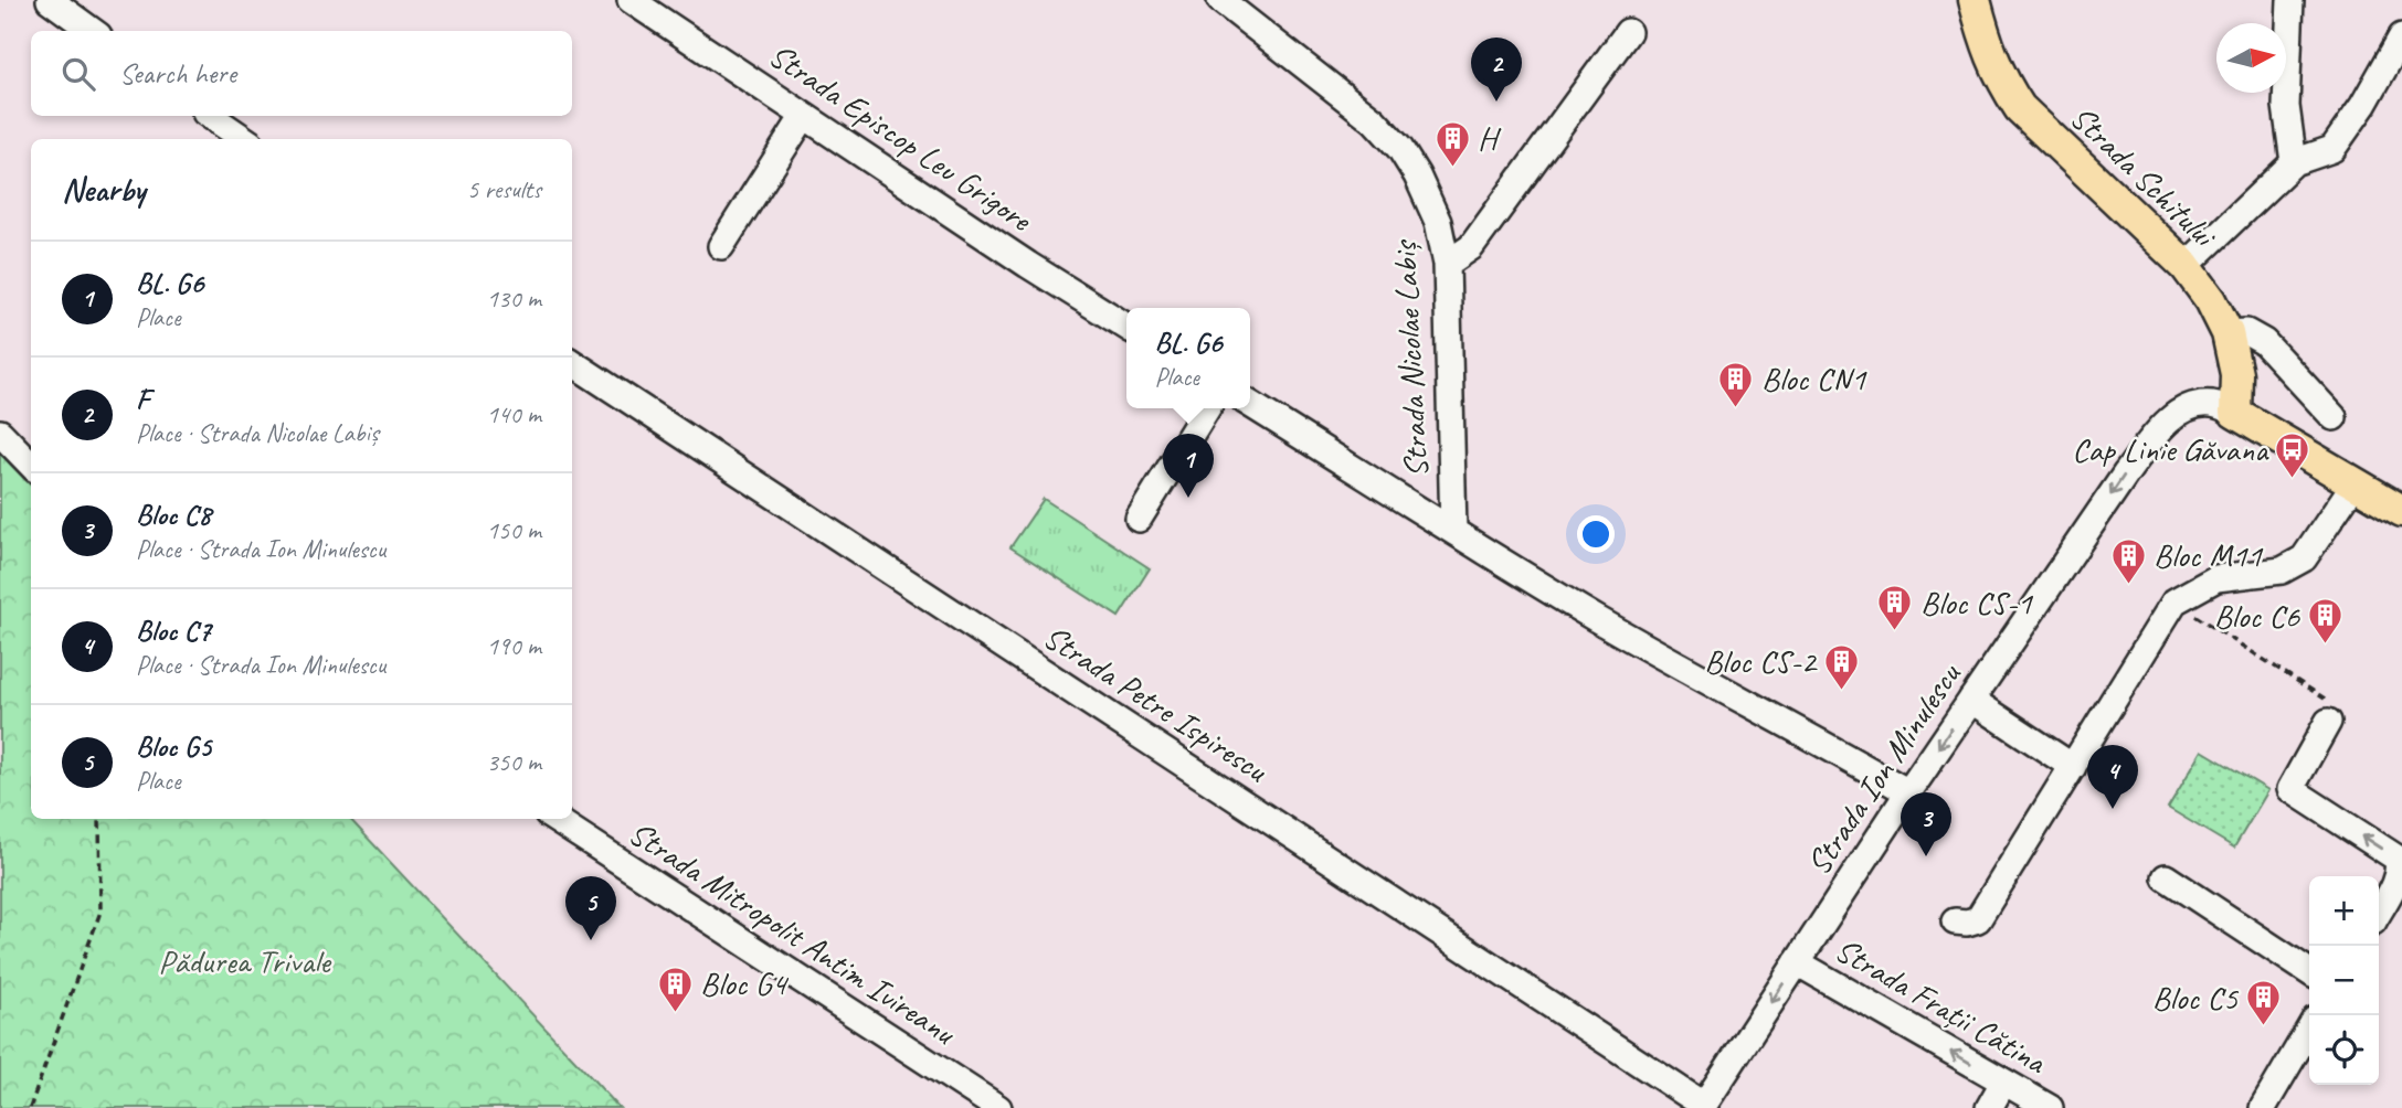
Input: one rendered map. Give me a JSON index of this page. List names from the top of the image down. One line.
{"streets":{"main road":["Strada Schitului"],"street":["Strada Episcop Leu Grigore","Strada Nicolae Labiș","Strada Petre Ispirescu","Strada Ion Minulescu","Strada Mitropolit Antim Ivireanu","Strada Frații Cătina"]},"crossings":[["Strada Schitului","Strada Ion Minulescu"],["Strada Petre Ispirescu","Strada Ion Minulescu"],["Strada Ion Minulescu","Strada Frații Cătina"]],"one_way":["Strada Frații Cătina"],"parks":["Pădurea Trivale"],"places":{"building":["H","Bloc CN1","Bloc M11","Bloc CS-1","Bloc C6","Bloc CS-2","Bloc G4","Bloc C5"],"bus stop":["Cap Linie Găvana"]},"north":"right","page":{"search":"Search here","pins":["2","1","4","3","5"],"heading":["Nearby","5 results"],"list":[{"mark":"1","name":"BL. G6","note":"Place","value":"130 m"},{"mark":"2","name":"F","note":"Place · Strada Nicolae Labiș","value":"140 m"},{"mark":"3","name":"Bloc C8","note":"Place · Strada Ion Minulescu","value":"150 m"},{"mark":"4","name":"Bloc C7","note":"Place · Strada Ion Minulescu","value":"190 m"},{"mark":"5","name":"Bloc G5","note":"Place","value":"350 m"}],"popup":["BL. G6","Place"],"map_buttons":["+","−"]}}
